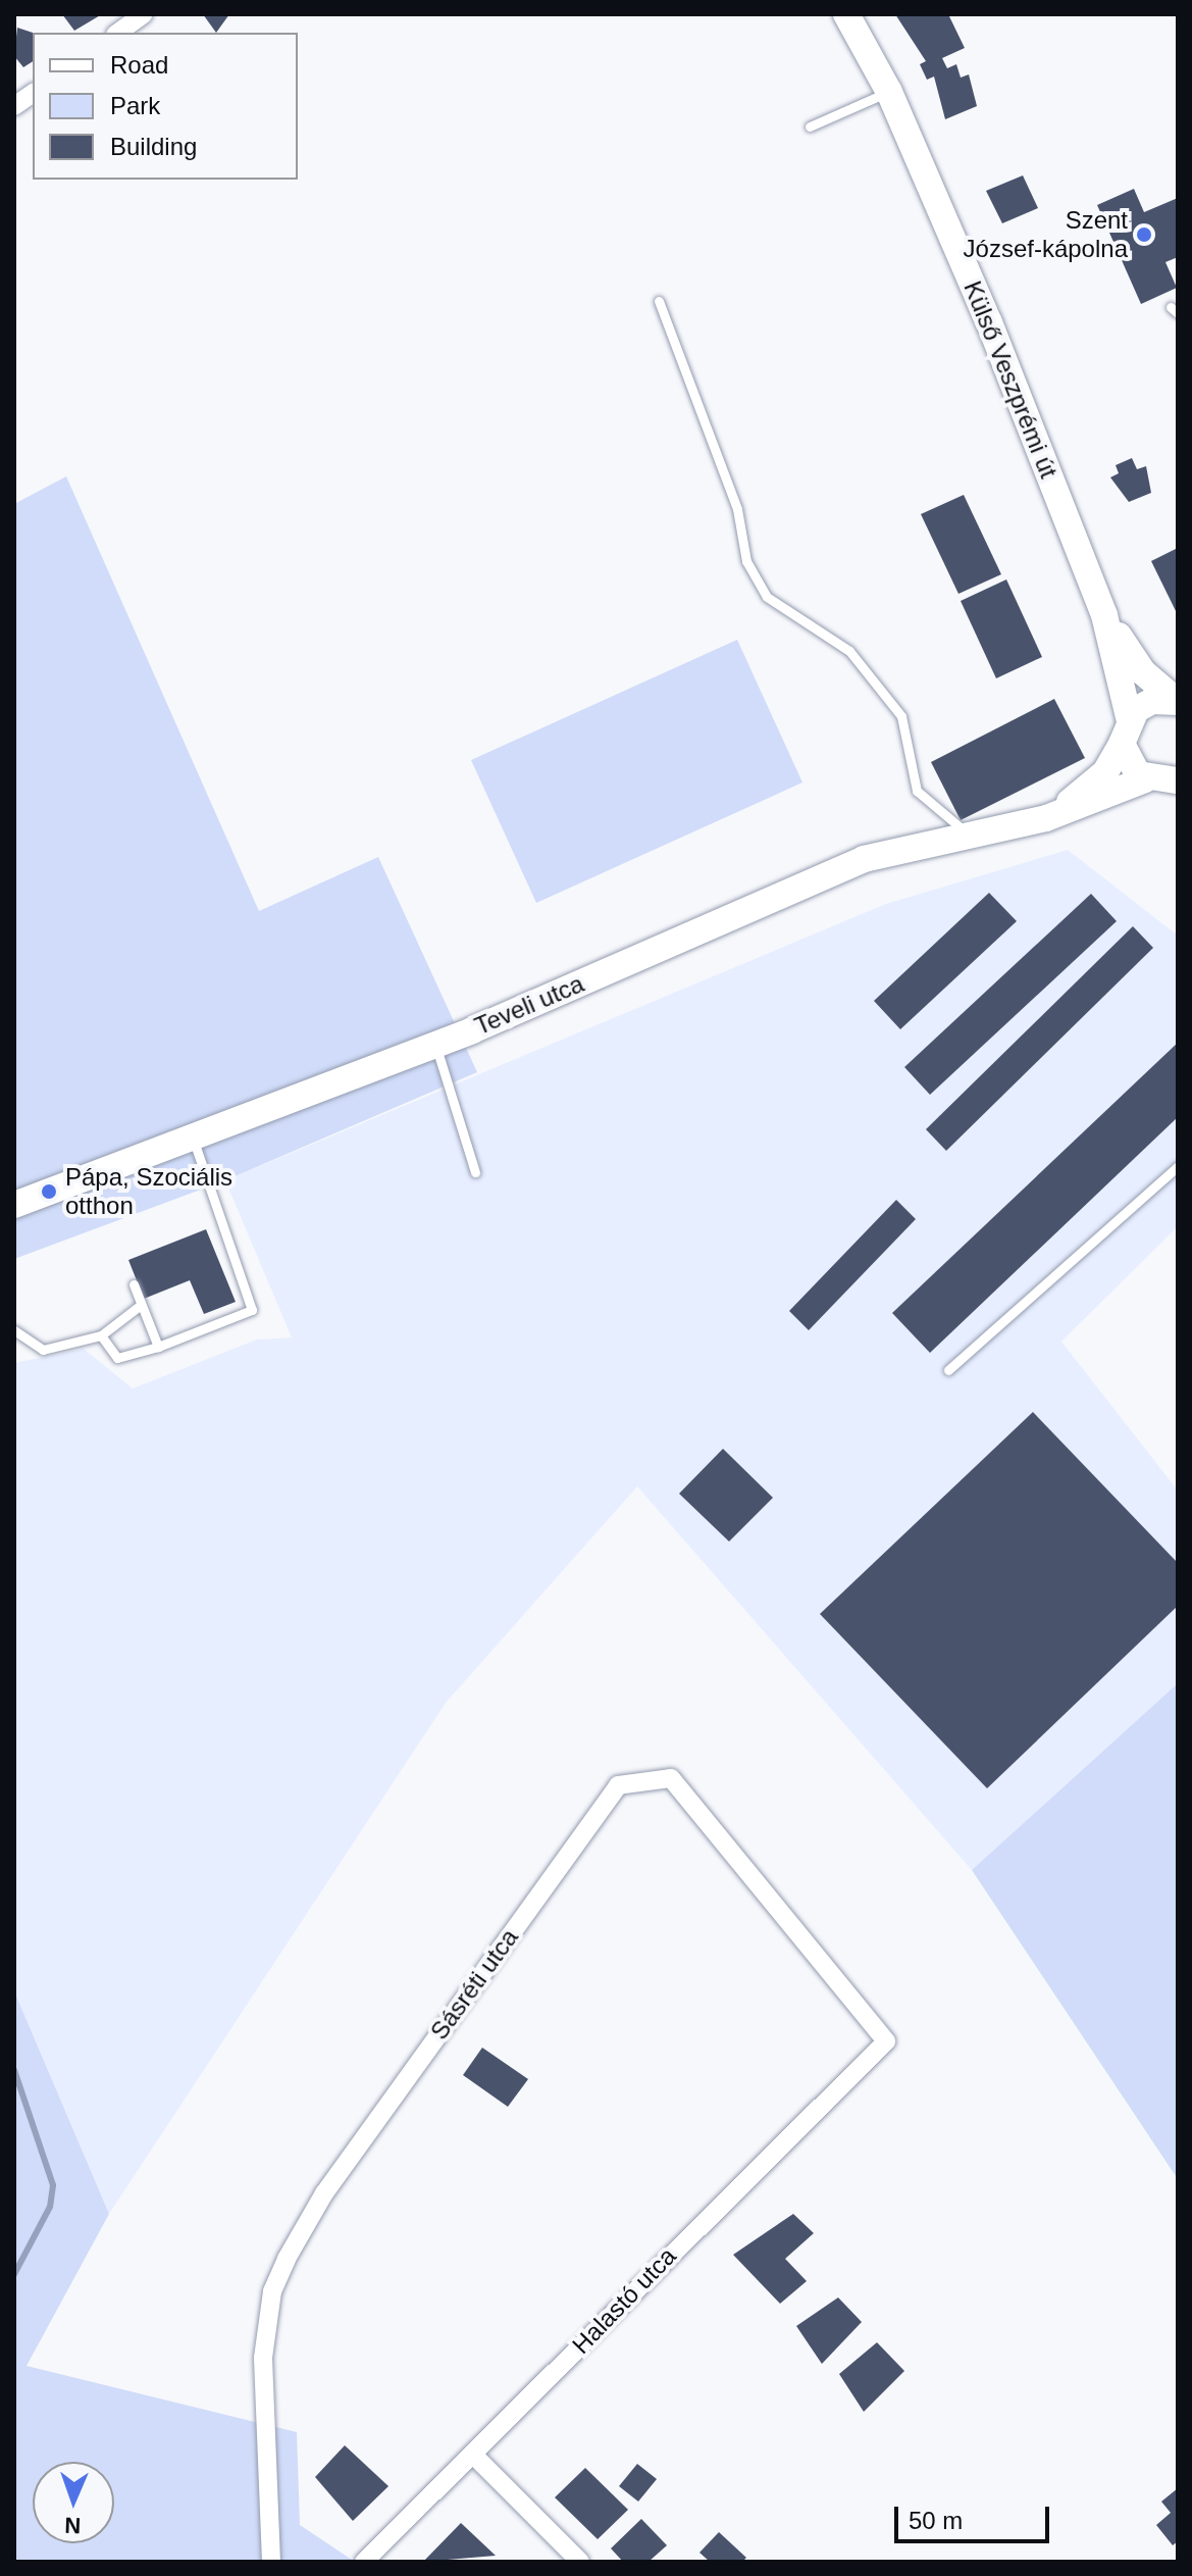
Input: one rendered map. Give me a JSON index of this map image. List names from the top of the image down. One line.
{"streets":{"main road":["Külső Veszprémi út","Teveli utca"],"street":["Sásréti utca","Halastó utca"]},"crossings":[["Sásréti utca","Halastó utca"]],"places":["Szent József-kápolna","Pápa, Szociális otthon"],"legend":["Road","Park","Building"],"scale_bar":"50 m","north":"bottom"}
